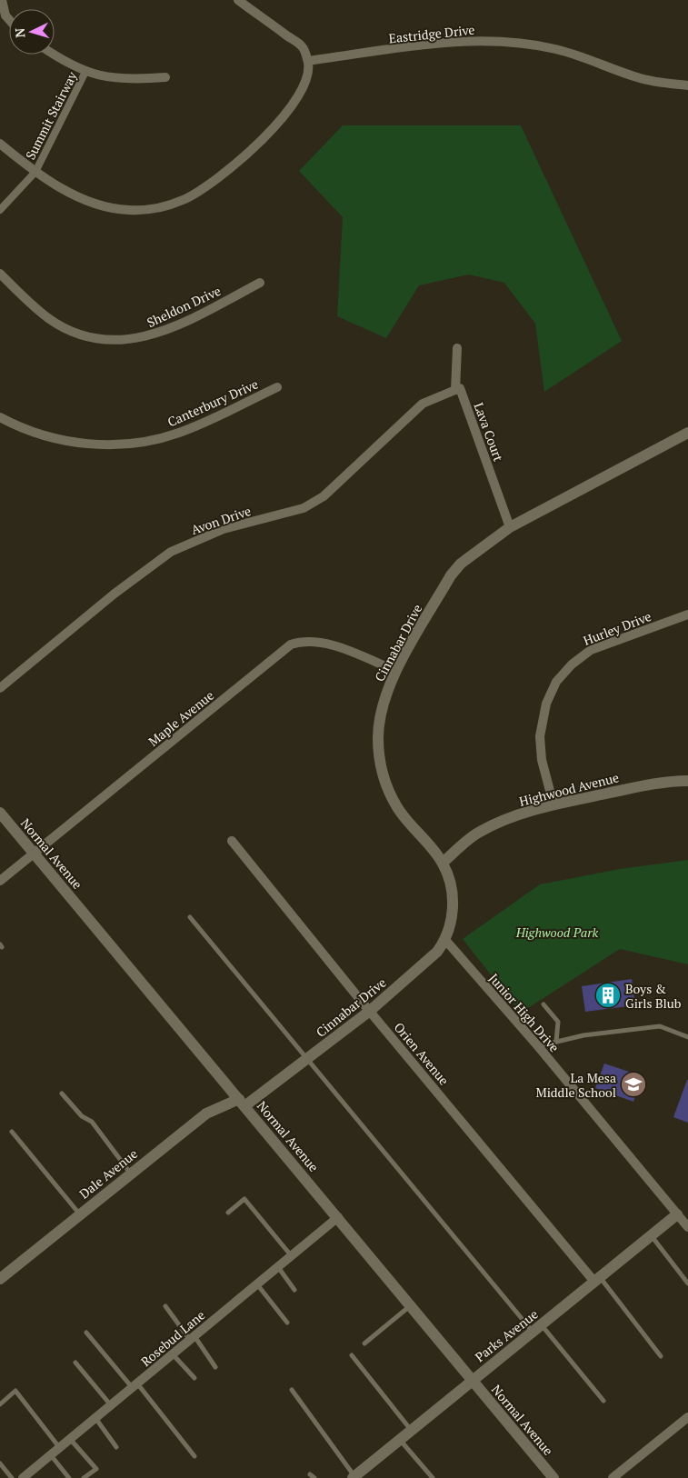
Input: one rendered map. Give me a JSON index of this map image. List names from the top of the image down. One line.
{"streets":{"street":["Eastridge Drive","Summit Stairway","Sheldon Drive","Canterbury Drive","Lava Court","Avon Drive","Hurley Drive","Cinnabar Drive","Maple Avenue","Highwood Avenue","Normal Avenue","Junior High Drive","Orien Avenue","Dale Avenue","Parks Avenue","Rosebud Lane"]},"crossings":[["Lava Court","Avon Drive"],["Lava Court","Cinnabar Drive"],["Hurley Drive","Highwood Avenue"],["Cinnabar Drive","Maple Avenue"],["Cinnabar Drive","Highwood Avenue"],["Cinnabar Drive","Normal Avenue"],["Cinnabar Drive","Junior High Drive"],["Cinnabar Drive","Orien Avenue"],["Cinnabar Drive","Dale Avenue"],["Maple Avenue","Normal Avenue"],["Normal Avenue","Dale Avenue"],["Normal Avenue","Parks Avenue"],["Normal Avenue","Rosebud Lane"],["Junior High Drive","Parks Avenue"],["Orien Avenue","Parks Avenue"]],"parks":["Highwood Park"],"places":{"building":["Boys & Girls Blub"],"school or university":["La Mesa Middle School"]},"north":"left"}
